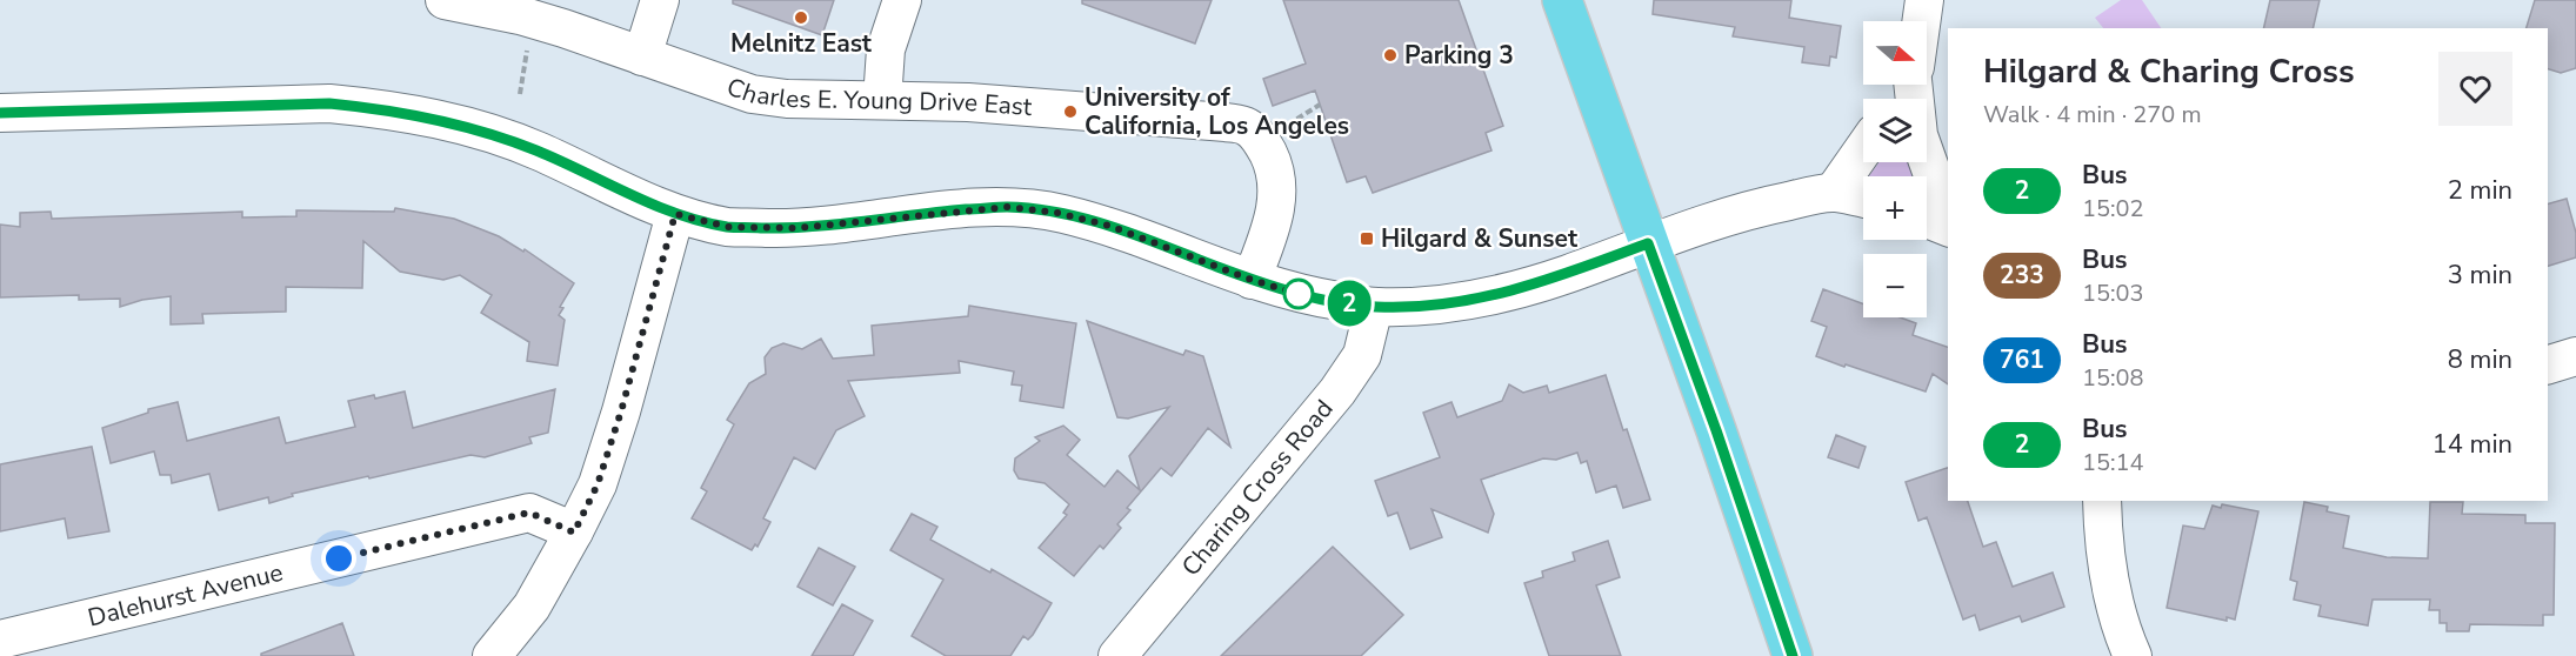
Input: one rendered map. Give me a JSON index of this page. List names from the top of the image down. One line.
{"streets":{"street":["Charles E. Young Drive East","Charing Cross Road","Dalehurst Avenue"]},"places":{"other":["Melnitz East","Parking 3","University of California, Los Angeles"],"transit":["Hilgard & Sunset"]},"lines":["bus line 2"],"north":"right","page":{"on_map":"2","map_buttons":["+","−"],"heading":["Hilgard & Charing Cross","Walk · 4 min · 270 m"],"list":[{"mark":"2","name":"Bus","note":"15:02","value":"2 min"},{"mark":"233","name":"Bus","note":"15:03","value":"3 min"},{"mark":"761","name":"Bus","note":"15:08","value":"8 min"},{"mark":"2","name":"Bus","note":"15:14","value":"14 min"}]}}
